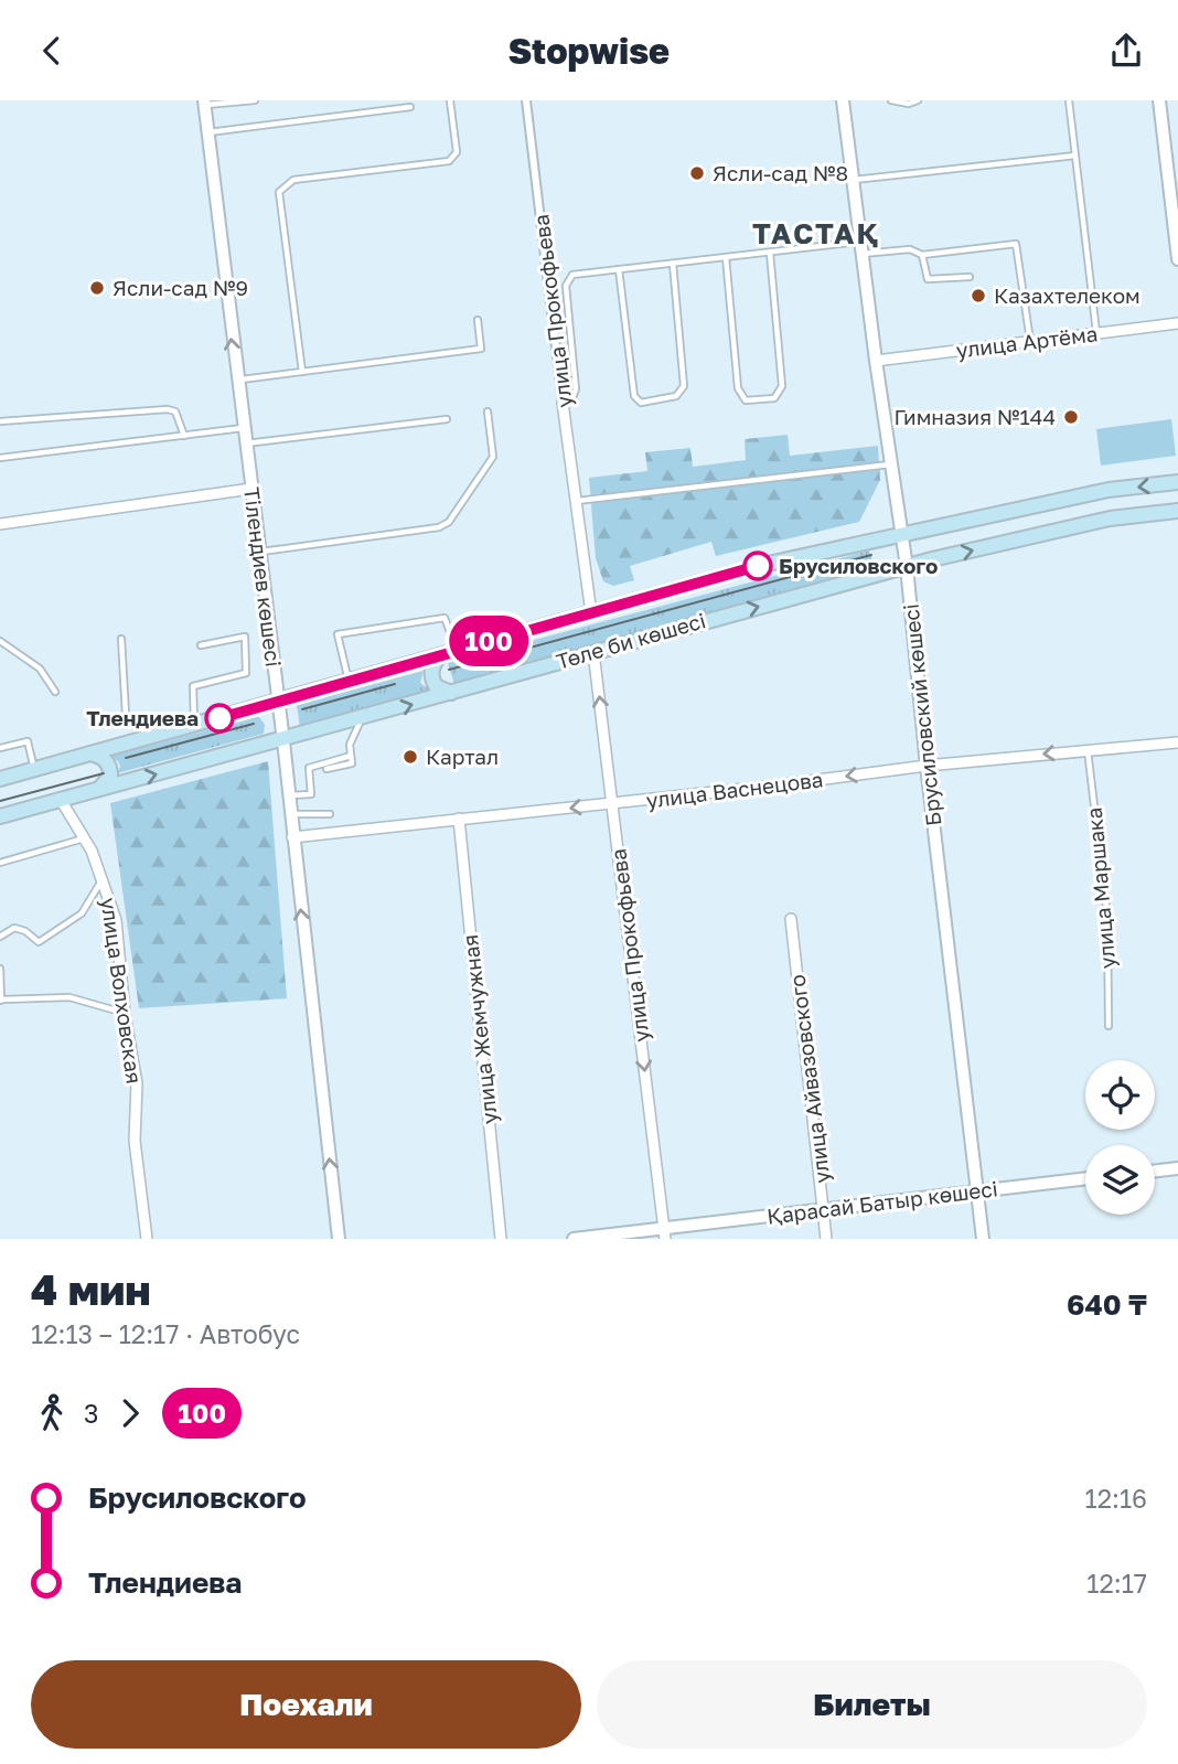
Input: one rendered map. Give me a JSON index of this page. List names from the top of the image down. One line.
{"streets":{"main road":["Төле би көшесі"],"street":["улица Прокофьева","улица Артёма","Тілендиев көшесі","Брусиловский көшесі","улица Васнецова","улица Волховская","улица Жемчужная","улица Айвазовского","Қарасай Батыр көшесі"],"lane":["улица Маршака"]},"crossings":[["улица Прокофьева","Төле би көшесі"],["улица Прокофьева","улица Васнецова"],["улица Прокофьева","Қарасай Батыр көшесі"],["улица Артёма","Брусиловский көшесі"],["Тілендиев көшесі","Төле би көшесі"],["Тілендиев көшесі","улица Васнецова"],["Төле би көшесі","Брусиловский көшесі"],["Төле би көшесі","улица Волховская"],["Брусиловский көшесі","улица Васнецова"],["Брусиловский көшесі","Қарасай Батыр көшесі"],["улица Васнецова","улица Маршака"],["улица Васнецова","улица Жемчужная"],["улица Айвазовского","Қарасай Батыр көшесі"]],"one_way":["Тілендиев көшесі","улица Васнецова"],"districts":["ТАСТАҚ"],"places":["Ясли-сад №8","Ясли-сад №9","Казахтелеком","Гимназия №144","Брусиловского","Тлендиева","Картал"],"lines":["bus line 100"],"page":{"header":"Stopwise","on_map":"100","heading":["4 мин","12:13 – 12:17 · Автобус","640 ₸"],"legs":["3","100"],"list":[{"name":"Брусиловского","value":"12:16"},{"name":"Тлендиева","value":"12:17"}],"buttons":["Поехали","Билеты"]}}
